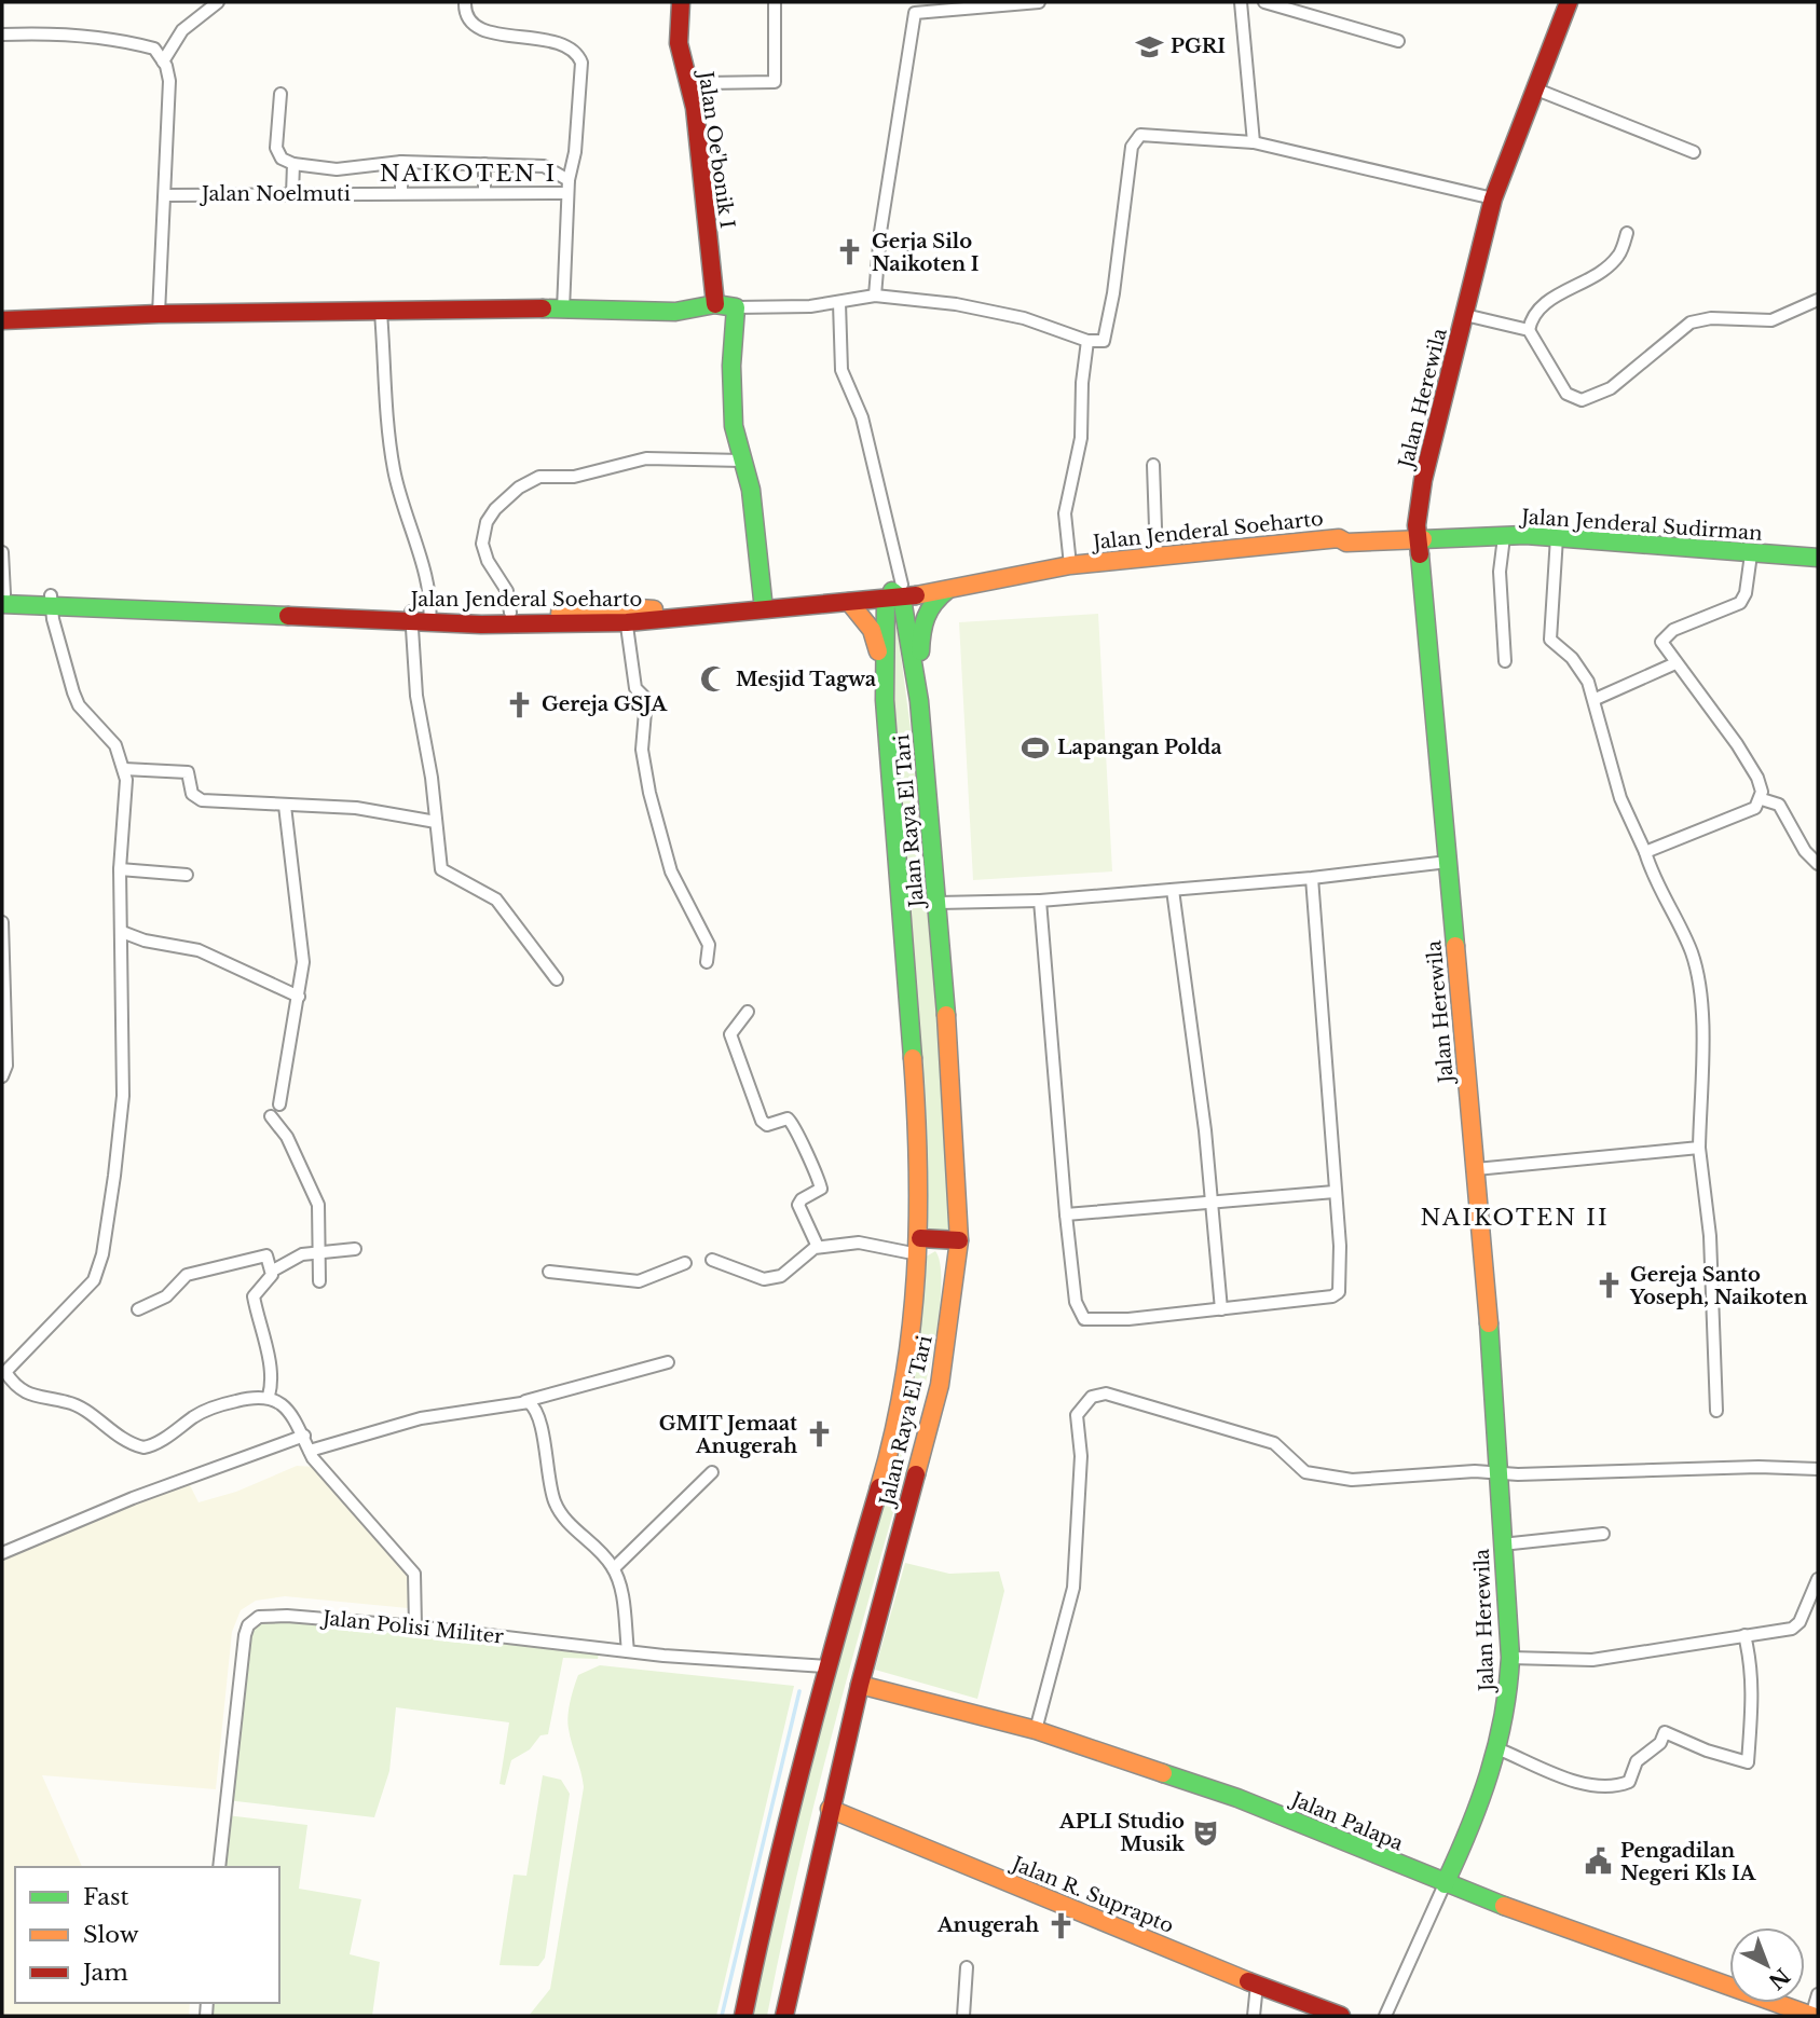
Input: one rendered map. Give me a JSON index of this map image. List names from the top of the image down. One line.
{"streets":{"main road":["Jalan Oe'bonik I","Jalan Herewila","Jalan Jenderal Sudirman","Jalan Jenderal Soeharto","Jalan Raya El Tari","Jalan Palapa","Jalan R. Suprapto"],"street":["Jalan Noelmuti","Jalan Polisi Militer"]},"crossings":[["Jalan Herewila","Jalan Jenderal Sudirman"],["Jalan Herewila","Jalan Jenderal Soeharto"],["Jalan Herewila","Jalan Palapa"],["Jalan Jenderal Sudirman","Jalan Jenderal Soeharto"],["Jalan Jenderal Soeharto","Jalan Raya El Tari"],["Jalan Raya El Tari","Jalan Polisi Militer"],["Jalan Raya El Tari","Jalan Palapa"],["Jalan Raya El Tari","Jalan R. Suprapto"]],"districts":["NAIKOTEN I","NAIKOTEN II"],"places":{"school or university":["PGRI"],"church":["Gerja Silo Naikoten I","Gereja GSJA","Gereja Santo Yoseph, Naikoten","GMIT Jemaat Anugerah","Anugerah"],"mosque":["Mesjid Tagwa"],"sports":["Lapangan Polda"],"theatre":["APLI Studio Musik"],"public building":["Pengadilan Negeri Kls IA"]},"legend":["Fast","Slow","Jam"],"north":"bottom right"}
